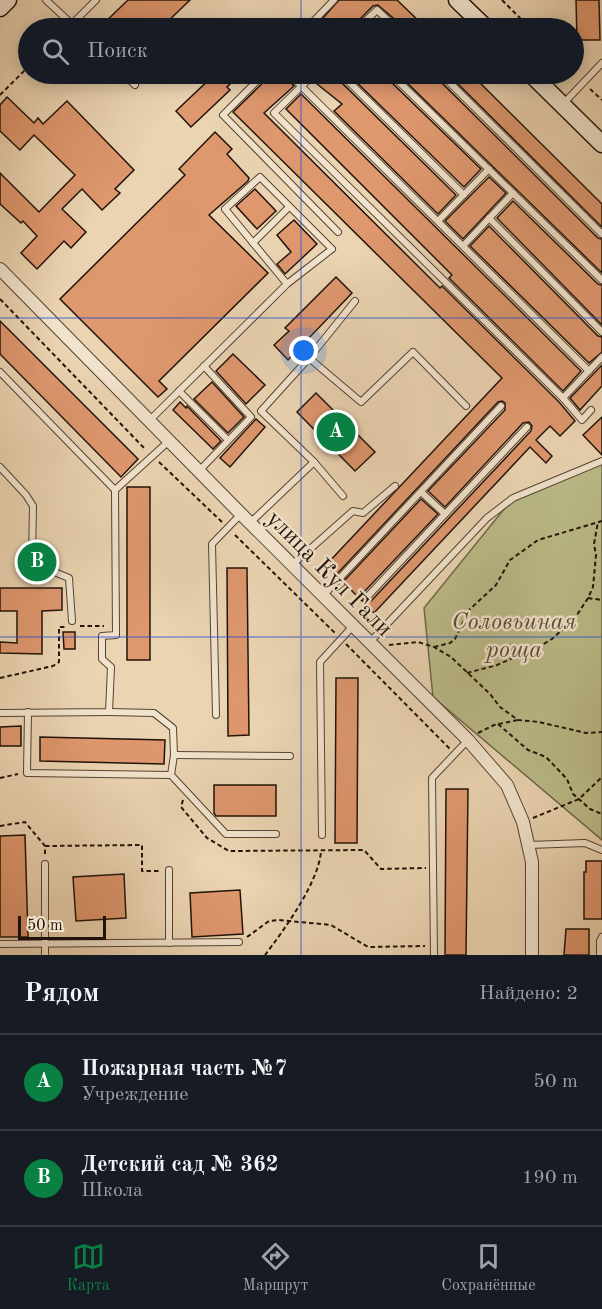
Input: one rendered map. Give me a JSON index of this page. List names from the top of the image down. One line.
{"streets":{"street":["улица Кул Гали"]},"parks":["Соловьиная роща"],"scale_bar":"50 m","page":{"search":"Поиск","pins":["A","B"],"scale":"50 m","heading":["Рядом","Найдено: 2"],"list":[{"mark":"A","name":"Пожарная часть №7","note":"Учреждение","value":"50 m"},{"mark":"B","name":"Детский сад № 362","note":"Школа","value":"190 m"}],"nav":["Карта","Маршрут","Сохранённые"]}}
